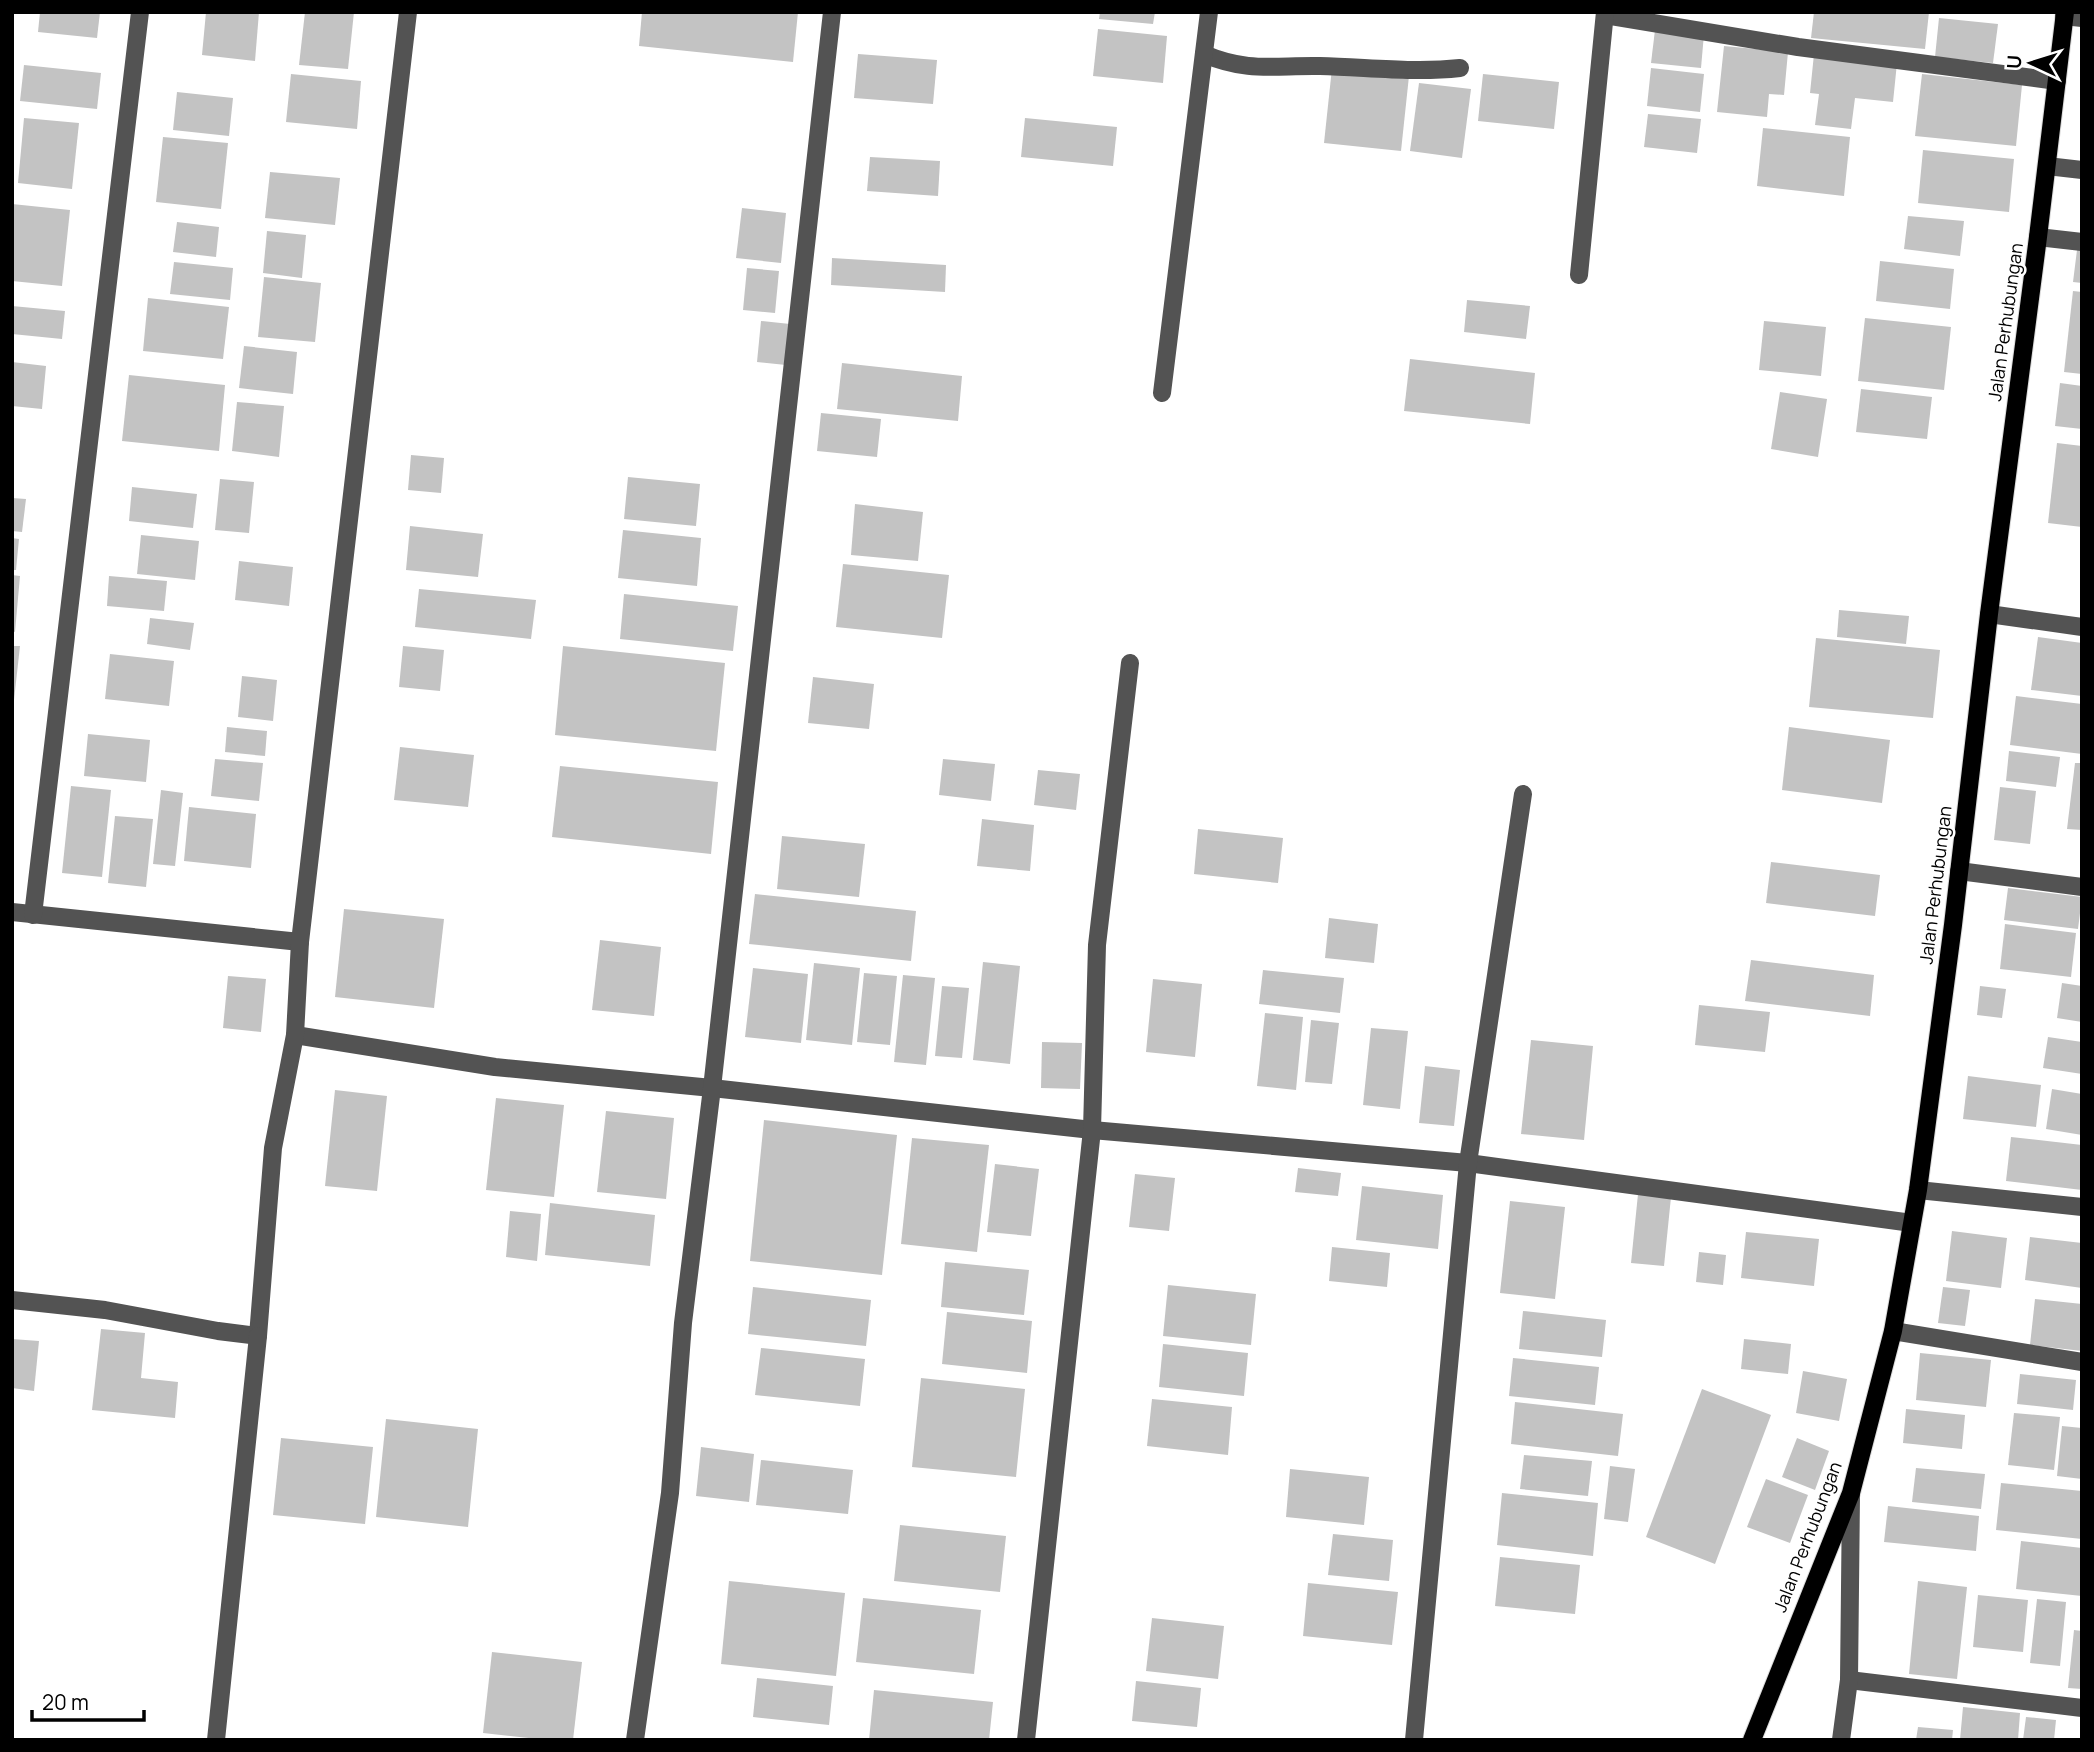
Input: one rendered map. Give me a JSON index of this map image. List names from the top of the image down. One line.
{"streets":{"main road":["Jalan Perhubungan"]},"scale_bar":"20 m","north":"left"}
